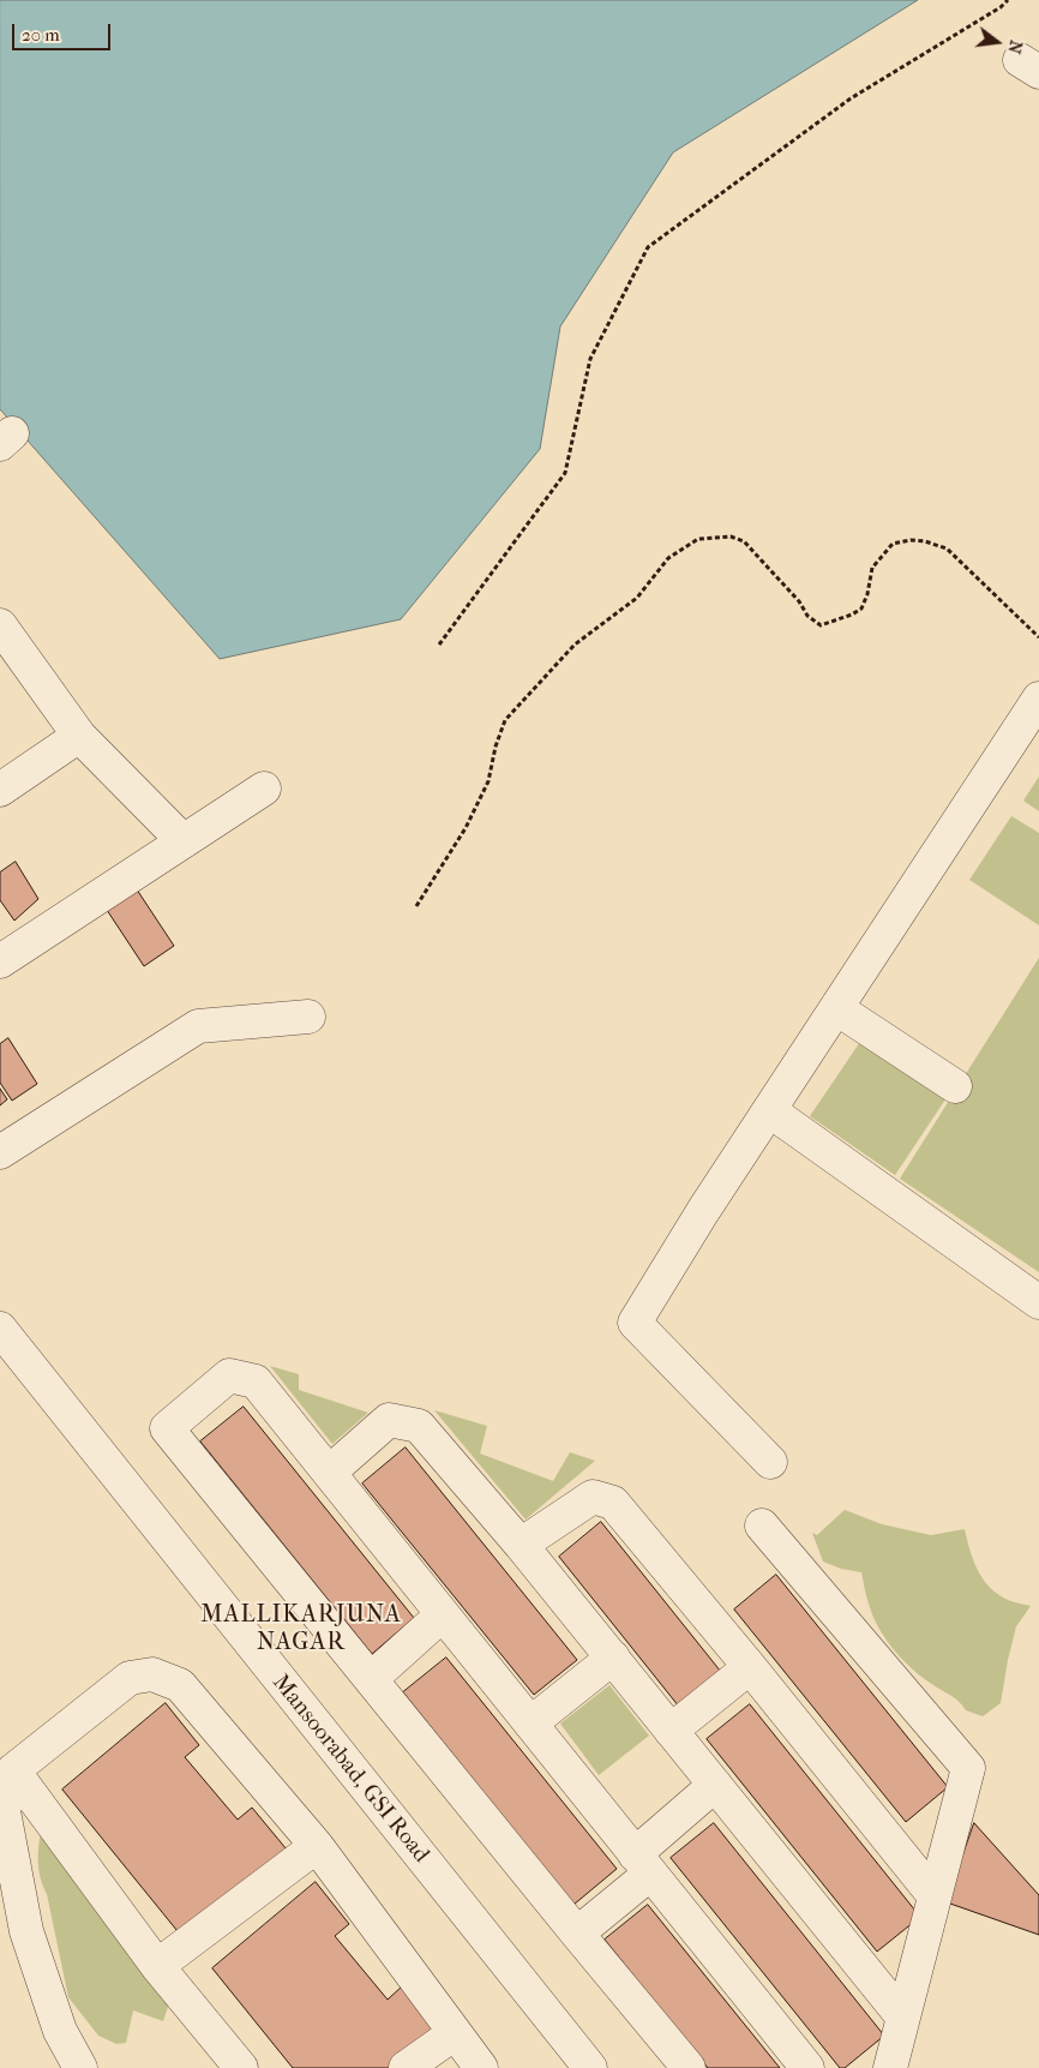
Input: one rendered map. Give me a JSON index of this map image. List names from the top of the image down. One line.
{"streets":{"street":["Mansoorabad, GSI Road"]},"districts":["MALLIKARJUNA NAGAR"],"scale_bar":"20 m","north":"right"}
